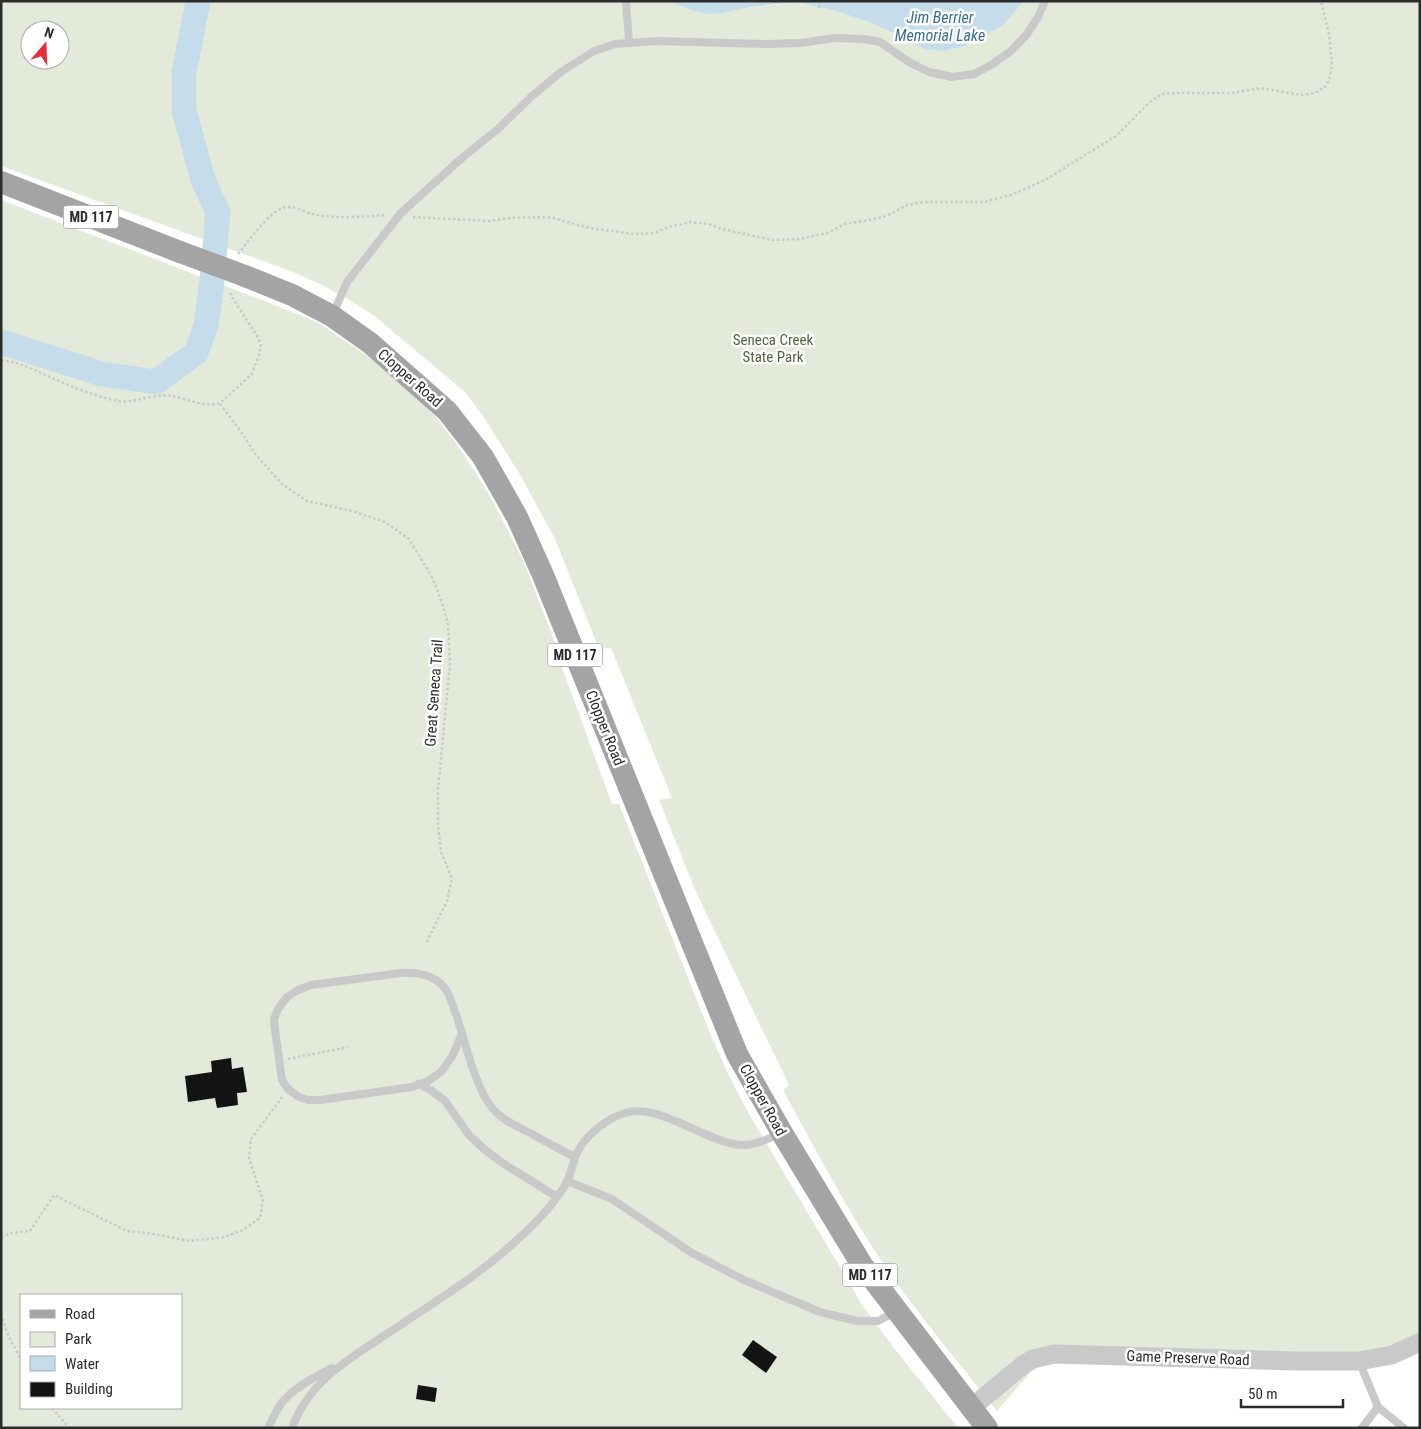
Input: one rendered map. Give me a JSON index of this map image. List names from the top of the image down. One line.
{"streets":{"main road":["MD 117","Clopper Road"],"street":["Game Preserve Road"],"path":["Great Seneca Trail"]},"crossings":[["Clopper Road","Game Preserve Road"]],"water":["Jim Berrier Memorial Lake"],"parks":["Seneca Creek State Park"],"legend":["Road","Park","Water","Building"],"scale_bar":"50 m","north":"top"}
